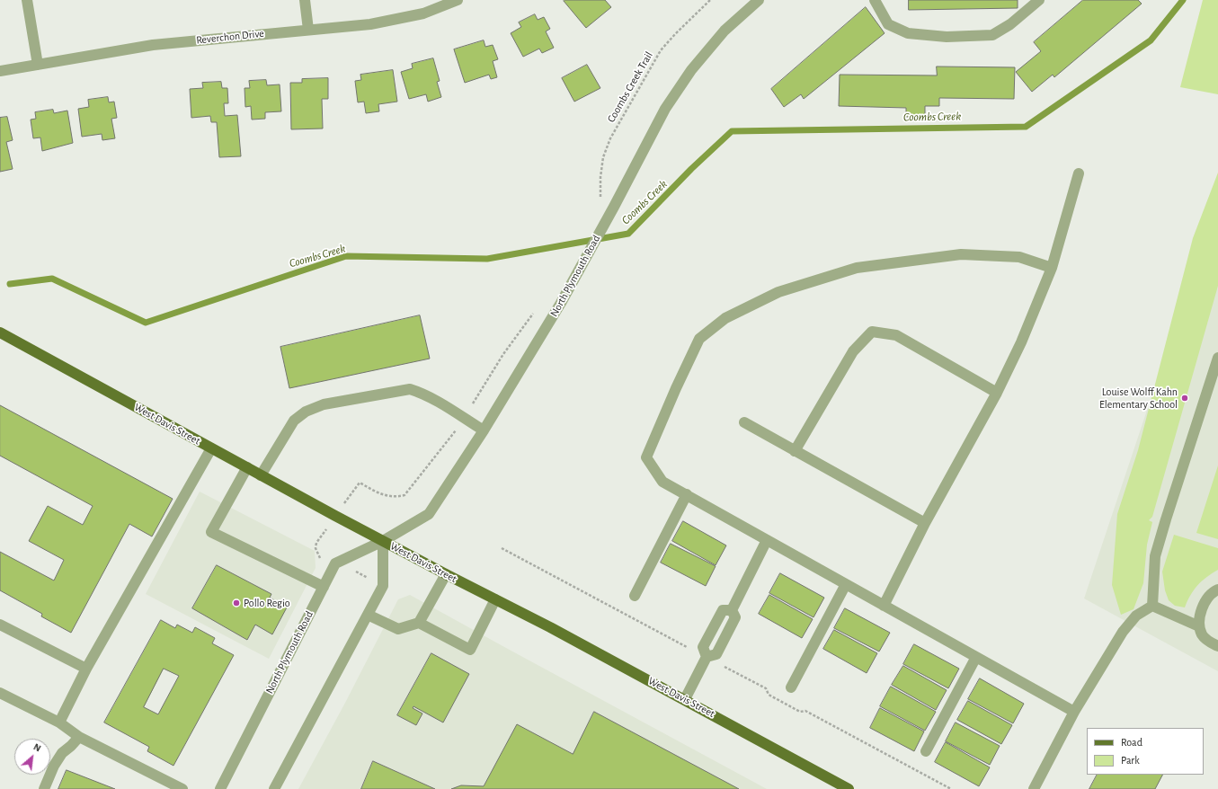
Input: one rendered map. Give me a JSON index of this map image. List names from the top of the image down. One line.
{"streets":{"main road":["West Davis Street"],"street":["Reverchon Drive","North Plymouth Road"],"path":["Coombs Creek Trail"]},"crossings":[["North Plymouth Road","West Davis Street"]],"water":["Coombs Creek"],"places":["Louise Wolff Kahn Elementary School","Pollo Regio"],"legend":["Road","Park"],"north":"top right"}
